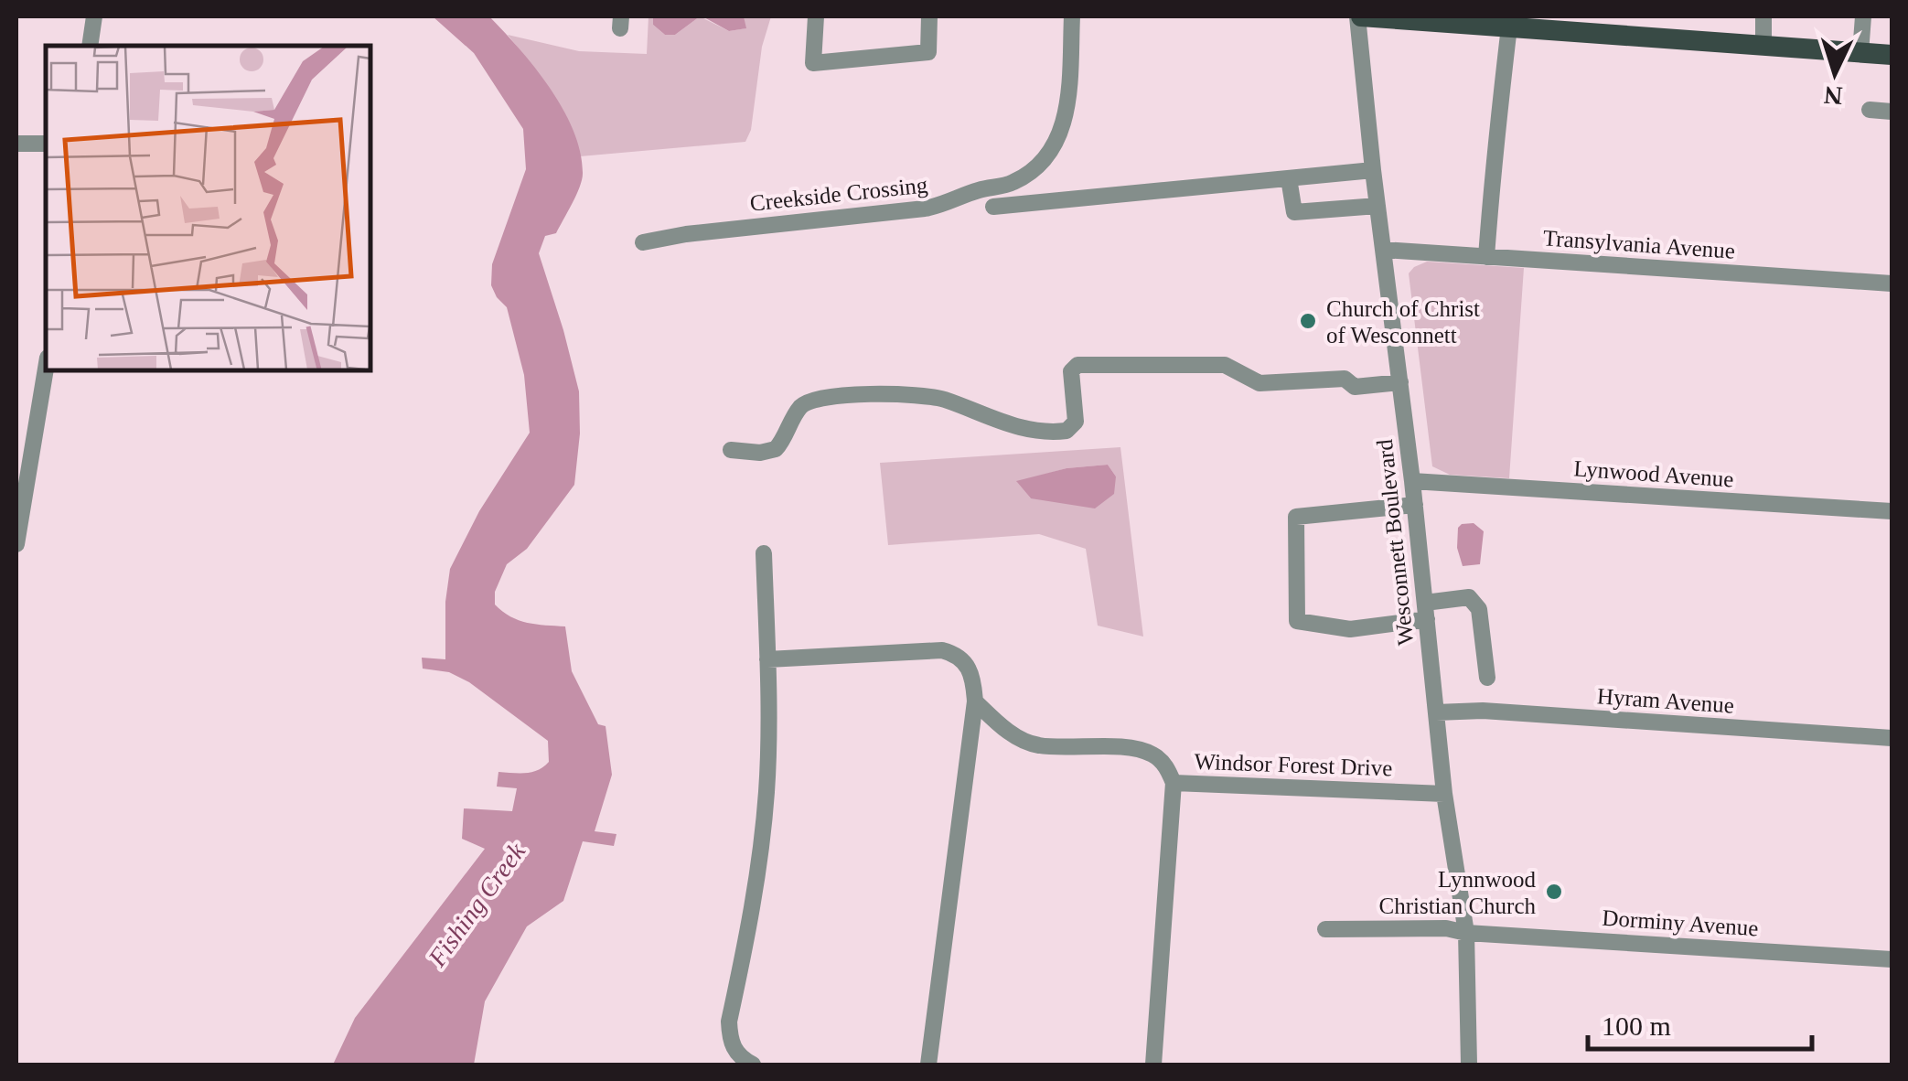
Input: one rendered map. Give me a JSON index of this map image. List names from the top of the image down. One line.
{"streets":{"street":["Creekside Crossing","Transylvania Avenue","Lynwood Avenue","Wesconnett Boulevard","Hyram Avenue","Windsor Forest Drive","Dorminy Avenue"]},"crossings":[["Transylvania Avenue","Wesconnett Boulevard"],["Lynwood Avenue","Wesconnett Boulevard"],["Wesconnett Boulevard","Hyram Avenue"],["Wesconnett Boulevard","Windsor Forest Drive"],["Wesconnett Boulevard","Dorminy Avenue"]],"water":["Fishing Creek"],"places":["Church of Christ of Wesconnett","Lynnwood Christian Church"],"scale_bar":"100 m","north":"bottom"}
